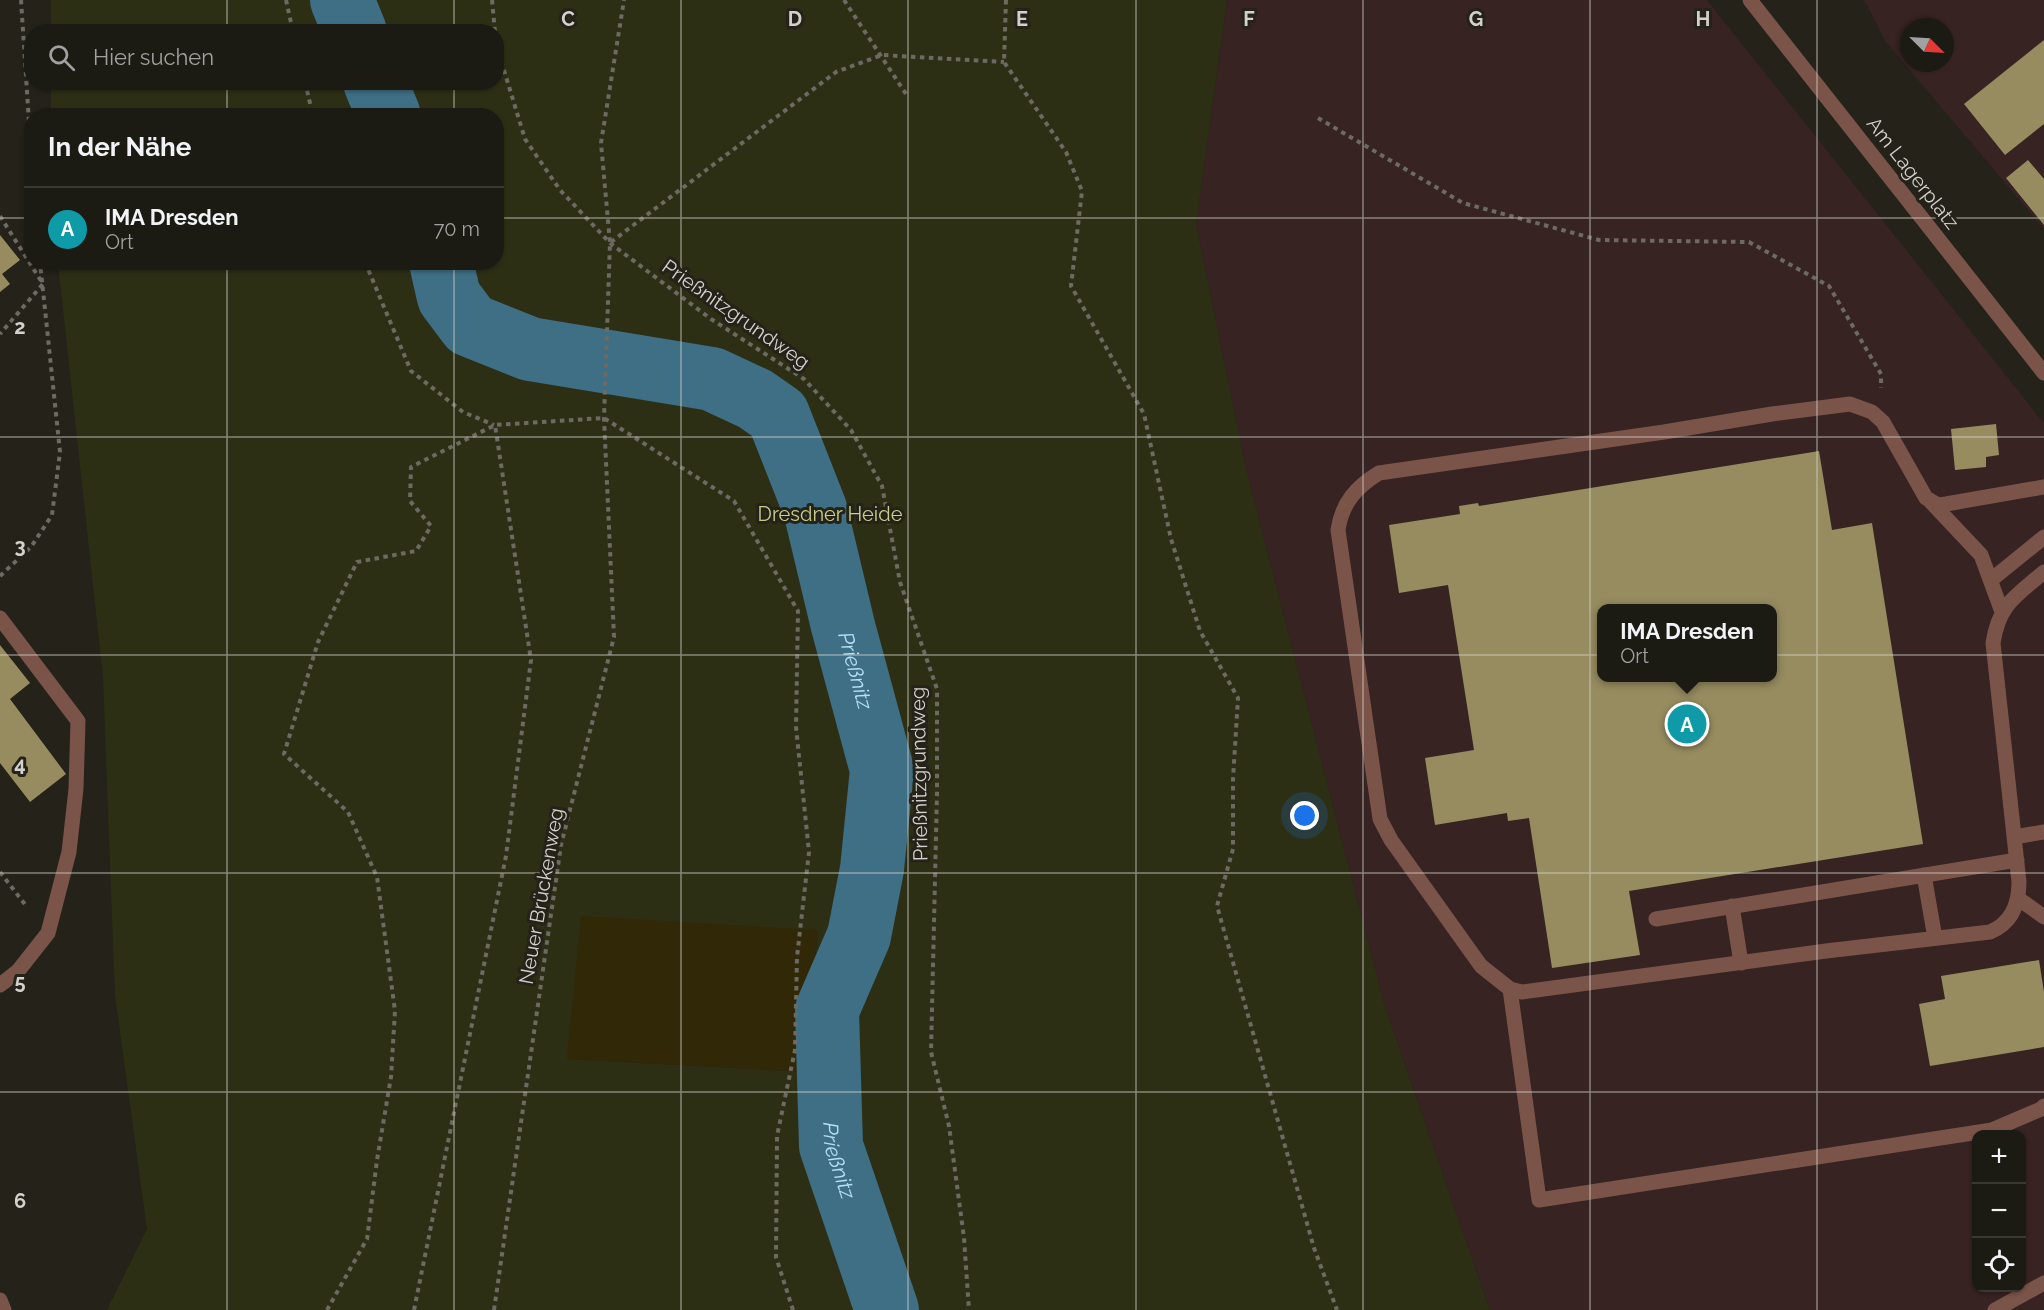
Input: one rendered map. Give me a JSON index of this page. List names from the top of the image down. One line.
{"streets":{"street":["Am Lagerplatz"],"path":["Prießnitzgrundweg","Neuer Brückenweg"]},"crossings":[["Prießnitzgrundweg","Neuer Brückenweg"]],"water":["Prießnitz"],"parks":["Dresdner Heide"],"north":"bottom right","page":{"search":"Hier suchen","heading":"In der Nähe","list":[{"mark":"A","name":"IMA Dresden","note":"Ort","value":"70 m"}],"popup":["IMA Dresden","Ort"],"pins":"A","map_buttons":["+","−"]},"grid":{"columns":["C","D","E","F","G","H"],"rows":["2","3","4","5","6"]}}
